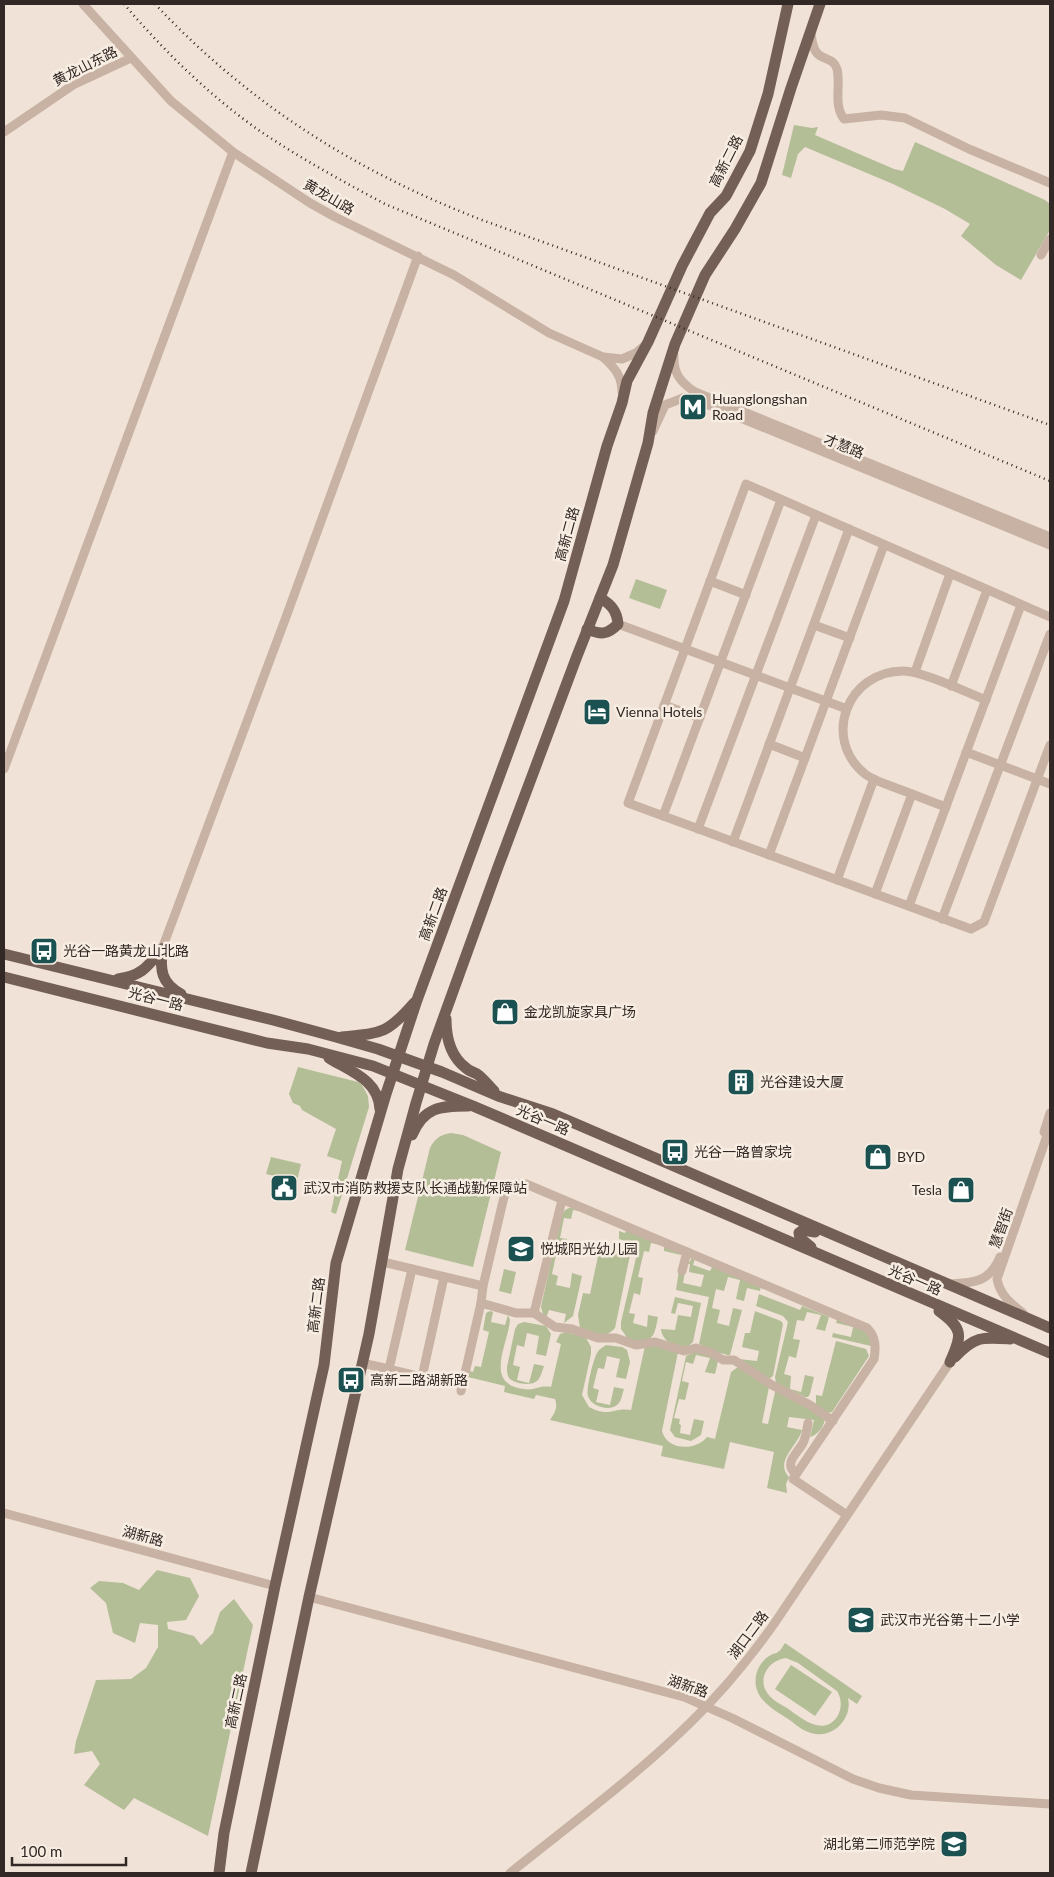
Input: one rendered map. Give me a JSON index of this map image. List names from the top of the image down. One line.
{"streets":{"main road":["高新二路","光谷一路"],"street":["黄龙山东路","黄龙山路","才慧路","慧智街","湖新路","湖口二路"]},"crossings":[["黄龙山东路","黄龙山路"],["高新二路","黄龙山路"],["高新二路","光谷一路"],["高新二路","湖新路"],["光谷一路","慧智街"],["湖新路","湖口二路"]],"places":{"metro station":["Huanglongshan Road"],"hotel":["Vienna Hotels"],"bus stop":["光谷一路黄龙山北路","光谷一路曾家垸","高新二路湖新路"],"shop":["金龙凯旋家具广场","BYD","Tesla"],"building":["光谷建设大厦"],"public building":["武汉市消防救援支队长通战勤保障站"],"school or university":["悦城阳光幼儿园","武汉市光谷第十二小学","湖北第二师范学院"]},"scale_bar":"100 m"}
